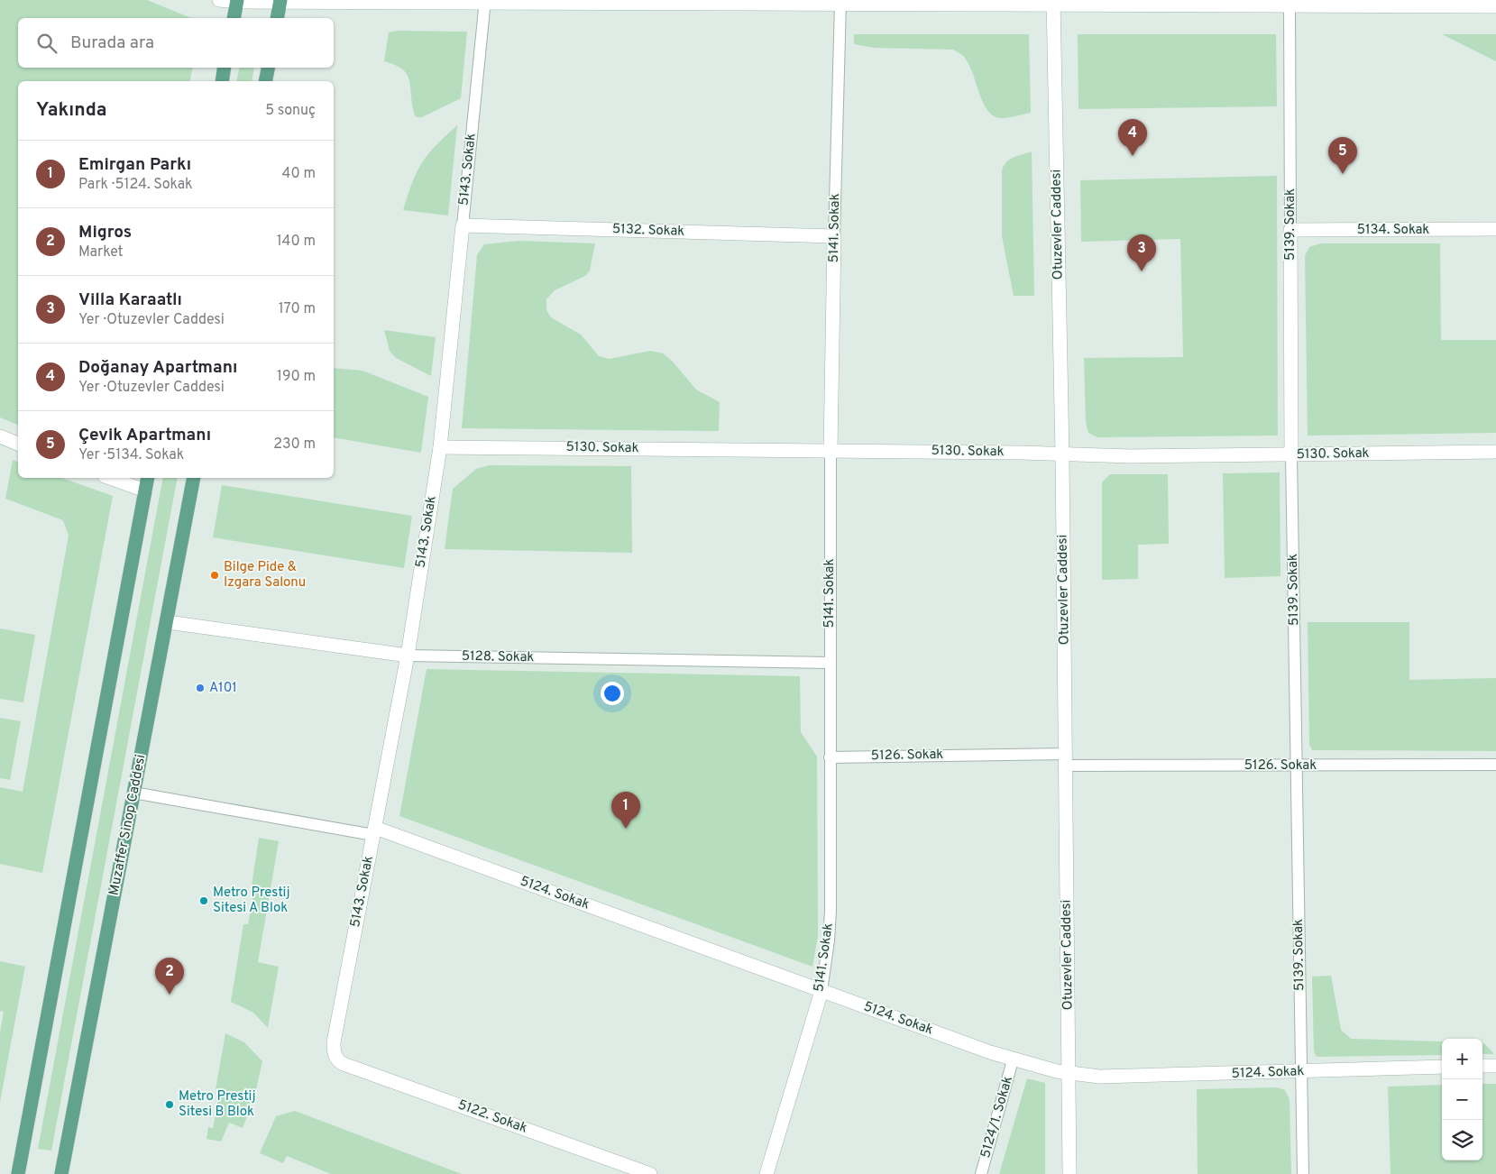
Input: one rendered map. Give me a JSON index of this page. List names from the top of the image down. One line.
{"streets":{"main road":["Muzaffer Sinop Caddesi"],"street":["5143. Sokak","Otuzevler Caddesi","5139. Sokak","5141. Sokak","5134. Sokak","5132. Sokak","5130. Sokak","5128. Sokak","5124. Sokak","5122. Sokak"],"lane":["5126. Sokak","5124/1. Sokak"]},"crossings":[["5143. Sokak","5132. Sokak"],["5143. Sokak","5130. Sokak"],["5143. Sokak","5128. Sokak"],["5143. Sokak","5124. Sokak"],["5143. Sokak","5122. Sokak"],["Otuzevler Caddesi","5130. Sokak"],["Otuzevler Caddesi","5126. Sokak"],["Otuzevler Caddesi","5124. Sokak"],["5139. Sokak","5134. Sokak"],["5139. Sokak","5130. Sokak"],["5139. Sokak","5126. Sokak"],["5139. Sokak","5124. Sokak"],["5141. Sokak","5132. Sokak"],["5141. Sokak","5130. Sokak"],["5141. Sokak","5128. Sokak"],["5141. Sokak","5126. Sokak"],["5141. Sokak","5124. Sokak"],["5128. Sokak","Muzaffer Sinop Caddesi"],["5124. Sokak","5124/1. Sokak"]],"places":["Bilge Pide & Izgara Salonu","A101","Metro Prestij Sitesi A Blok","Metro Prestij Sitesi B Blok"],"page":{"search":"Burada ara","heading":["Yakında","5 sonuç"],"pins":["4","5","3","1","2"],"list":[{"mark":"1","name":"Emirgan Parkı","note":"Park · 5124. Sokak","value":"40 m"},{"mark":"2","name":"Migros","note":"Market","value":"140 m"},{"mark":"3","name":"Villa Karaatlı","note":"Yer · Otuzevler Caddesi","value":"170 m"},{"mark":"4","name":"Doğanay Apartmanı","note":"Yer · Otuzevler Caddesi","value":"190 m"},{"mark":"5","name":"Çevik Apartmanı","note":"Yer · 5134. Sokak","value":"230 m"}],"map_buttons":["+","−"]}}
